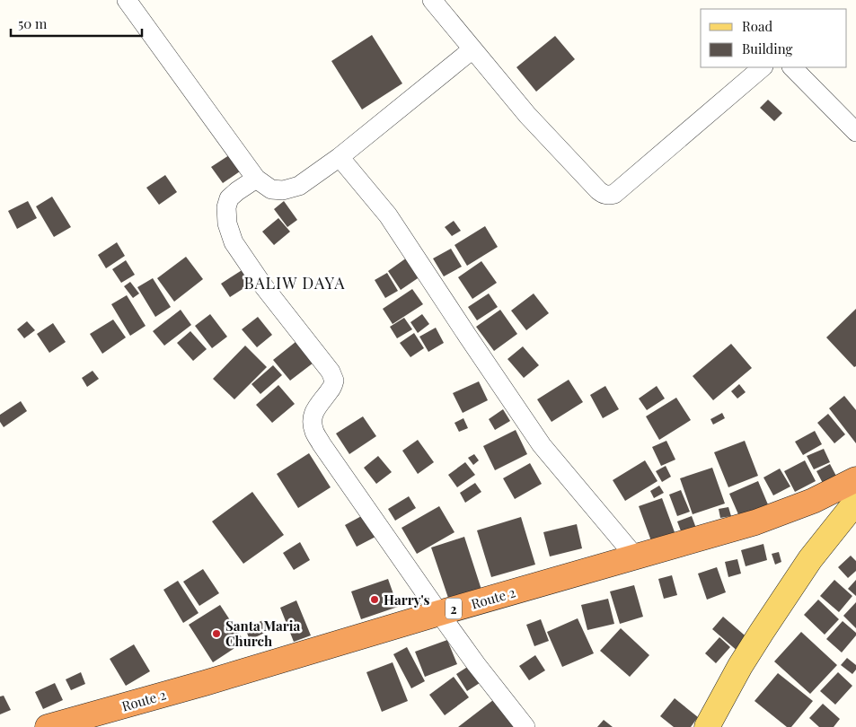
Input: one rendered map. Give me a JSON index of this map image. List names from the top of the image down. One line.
{"streets":{"highway":["Route 2","2"]},"districts":["BALIW DAYA"],"places":["Harry's","Santa Maria Church"],"legend":["Road","Building"],"scale_bar":"50 m"}
